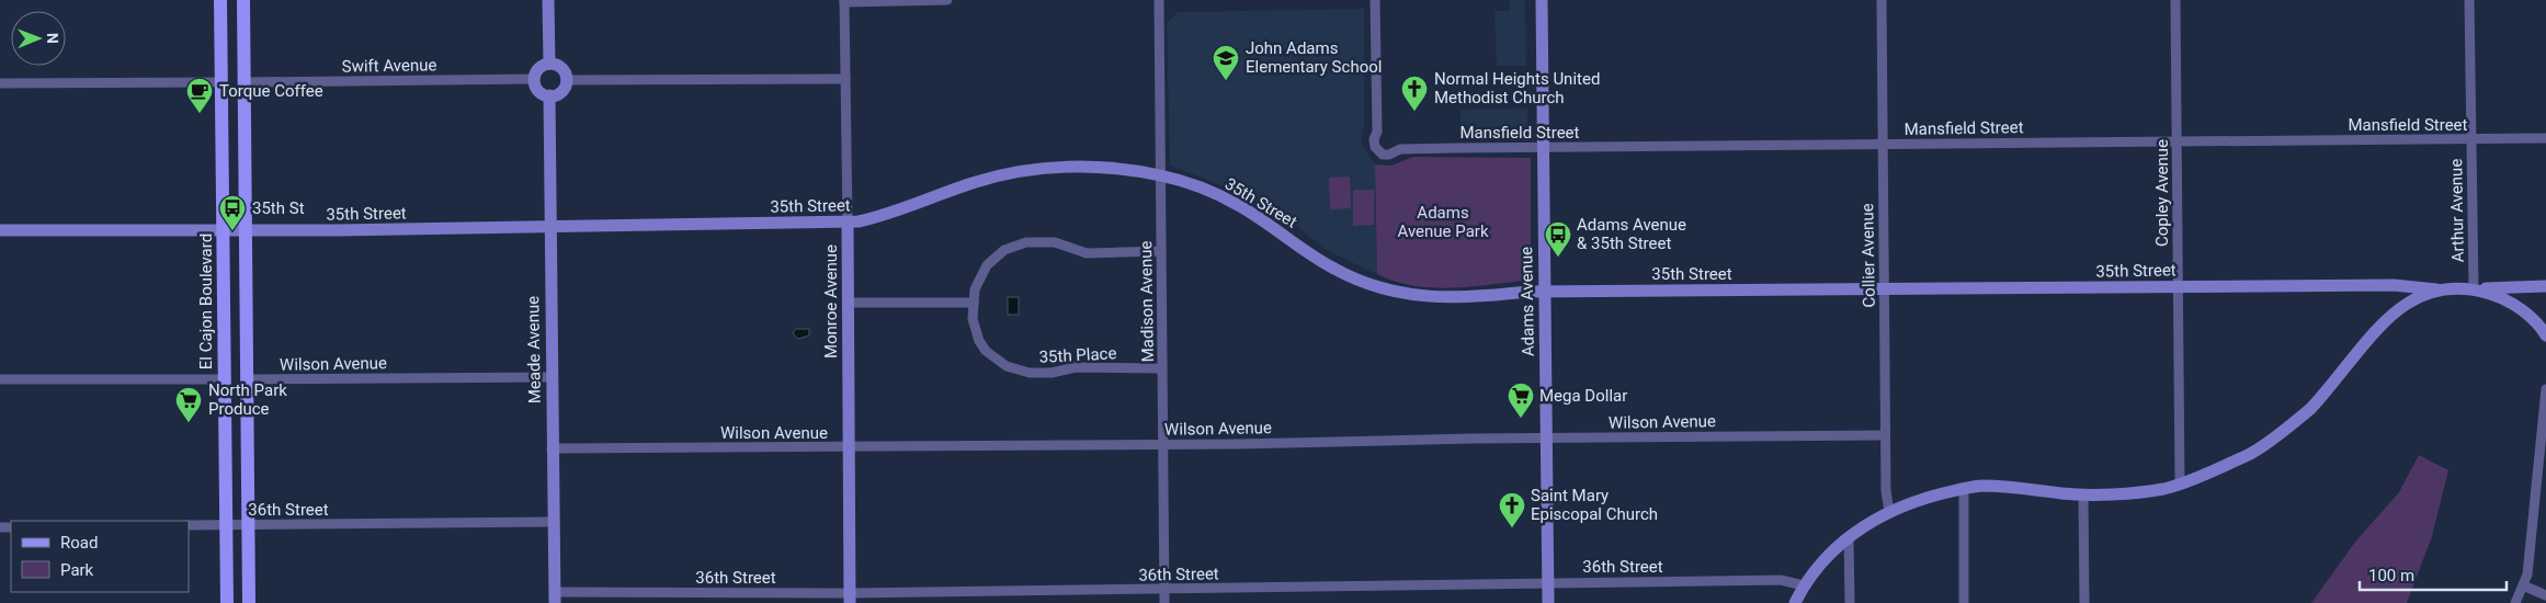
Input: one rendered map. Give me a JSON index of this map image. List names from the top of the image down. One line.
{"streets":{"main road":["35th Street","El Cajon Boulevard","Monroe Avenue","Adams Avenue","Meade Avenue"],"street":["Swift Avenue","Mansfield Street","Copley Avenue","Arthur Avenue","Collier Avenue","Madison Avenue","35th Place","Wilson Avenue","36th Street"]},"crossings":[["Swift Avenue","Meade Avenue"],["Mansfield Street","Copley Avenue"],["Mansfield Street","Arthur Avenue"],["Mansfield Street","Collier Avenue"],["Mansfield Street","Adams Avenue"],["Copley Avenue","35th Street"],["35th Street","Collier Avenue"],["35th Street","El Cajon Boulevard"],["35th Street","Monroe Avenue"],["35th Street","Madison Avenue"],["35th Street","Adams Avenue"],["35th Street","Meade Avenue"],["Collier Avenue","Wilson Avenue"],["El Cajon Boulevard","36th Street"],["Monroe Avenue","Wilson Avenue"],["Monroe Avenue","36th Street"],["Madison Avenue","35th Place"],["Madison Avenue","Wilson Avenue"],["Madison Avenue","36th Street"],["Adams Avenue","Wilson Avenue"],["Adams Avenue","36th Street"],["Meade Avenue","Wilson Avenue"],["Meade Avenue","36th Street"]],"parks":["Adams Avenue Park"],"places":{"school or university":["John Adams Elementary School"],"church":["Normal Heights United Methodist Church","Saint Mary Episcopal Church"],"cafe":["Torque Coffee"],"bus stop":["35th St","Adams Avenue & 35th Street"],"supermarket":["Mega Dollar","North Park Produce"]},"legend":["Road","Park"],"scale_bar":"100 m","north":"right"}
